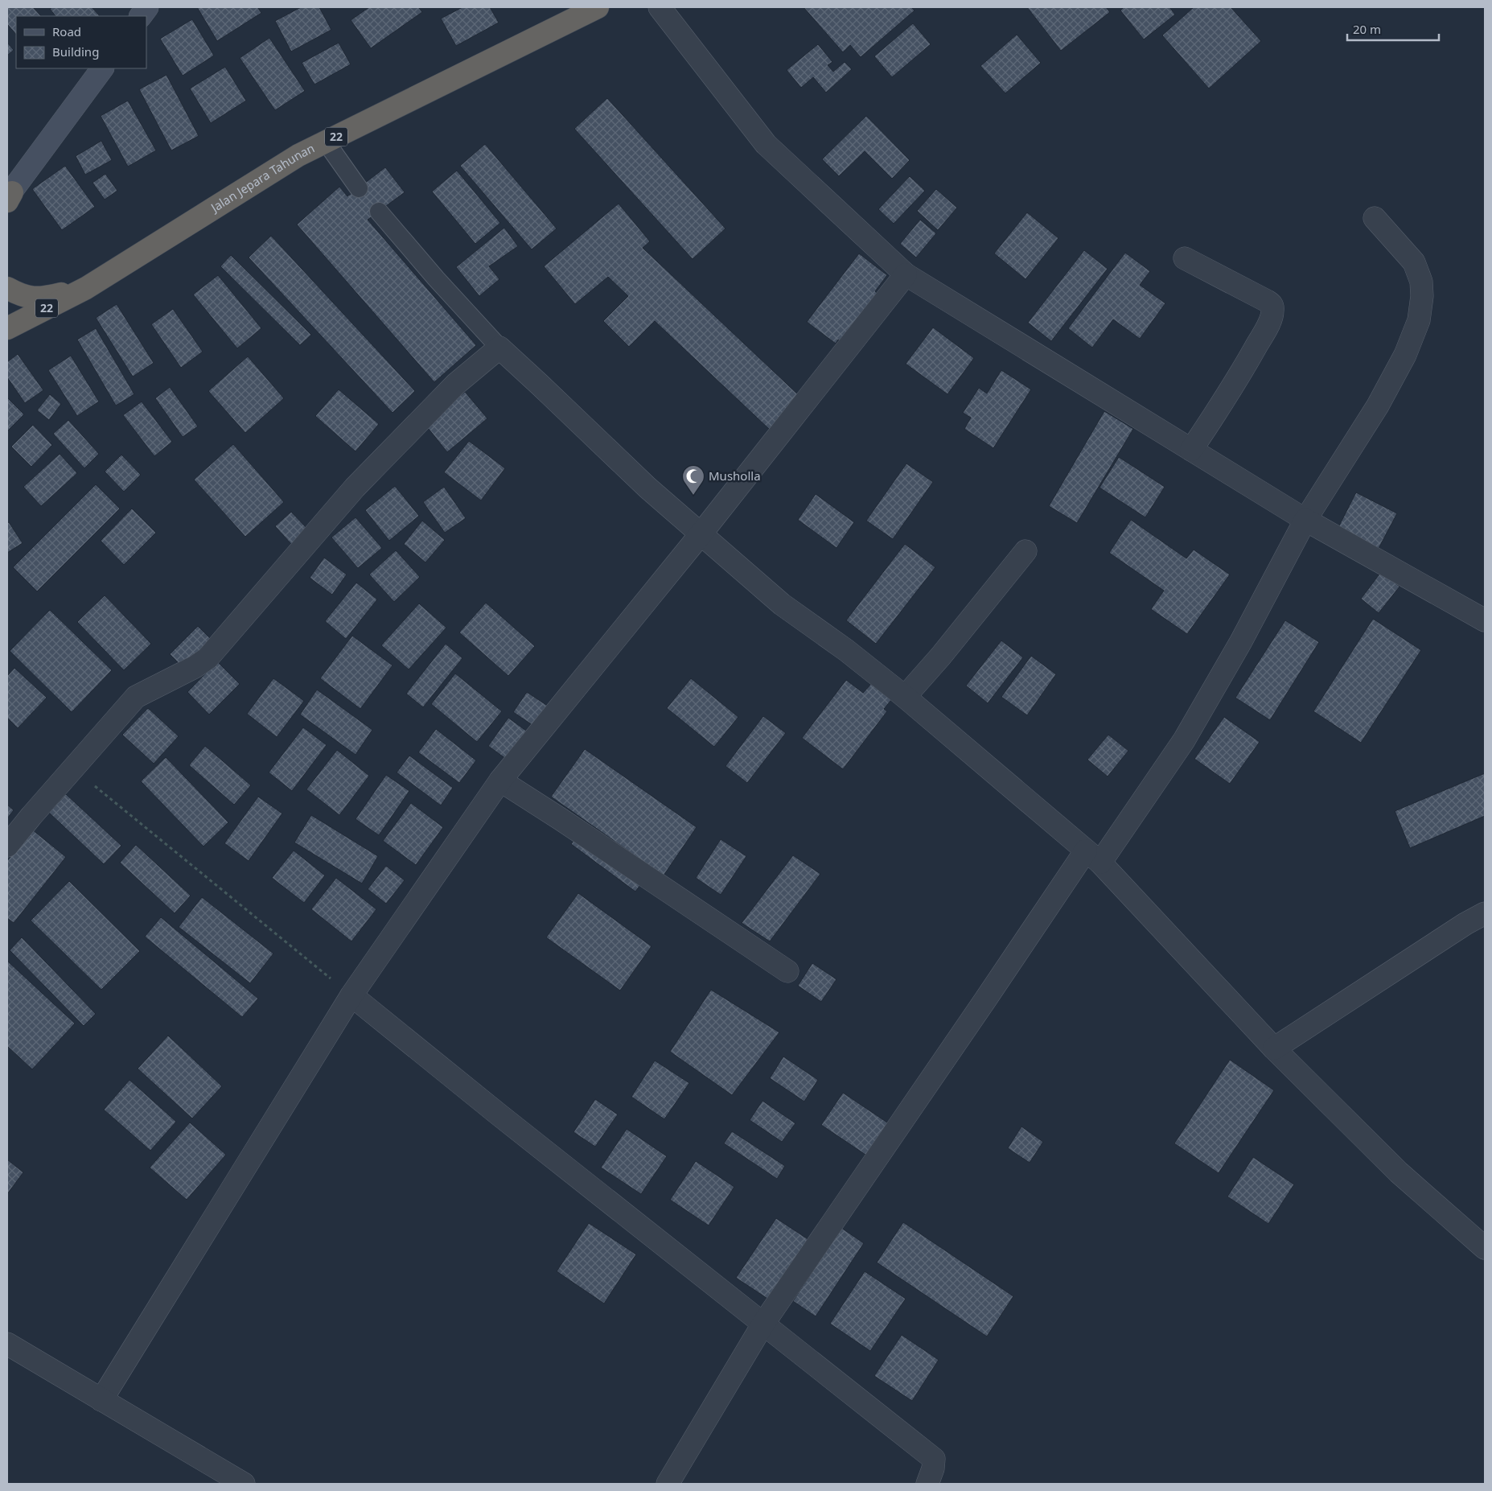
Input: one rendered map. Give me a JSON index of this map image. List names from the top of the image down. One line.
{"streets":{"highway":["22","Jalan Jepara Tahunan"]},"crossings":[["22","Jalan Jepara Tahunan"]],"places":{"mosque":["Musholla"]},"legend":["Road","Building"],"scale_bar":"20 m"}
